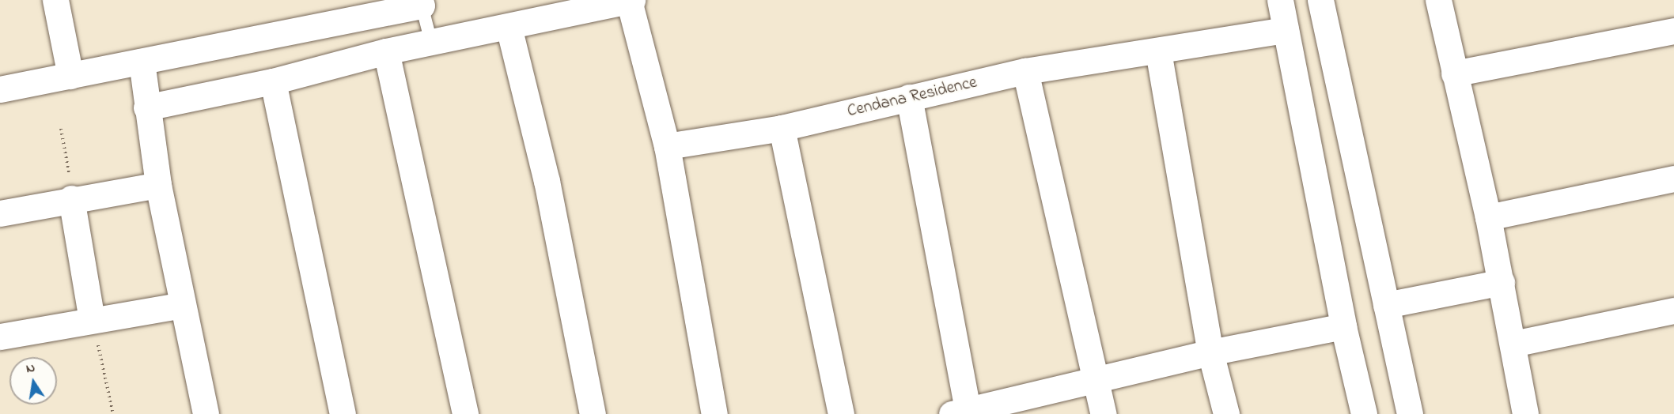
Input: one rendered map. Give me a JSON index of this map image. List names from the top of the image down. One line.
{"streets":{"street":["Cendana Residence"]},"north":"top"}
